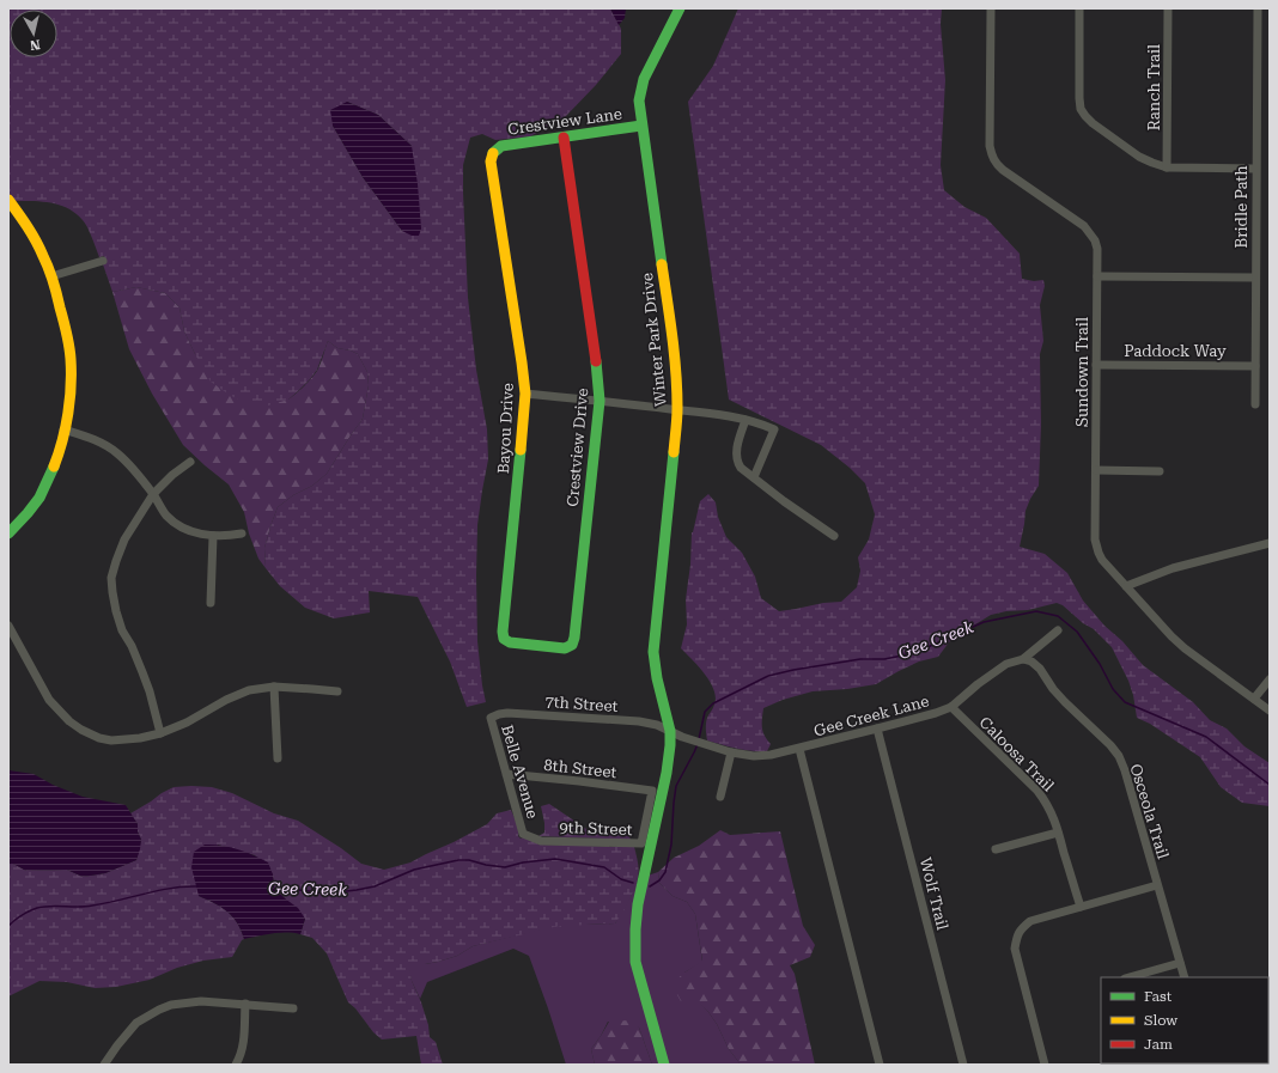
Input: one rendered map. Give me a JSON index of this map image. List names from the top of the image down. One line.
{"streets":{"street":["Ranch Trail","Crestview Lane","Bridle Path","Winter Park Drive","Paddock Way","Sundown Trail","Bayou Drive","Crestview Drive","7th Street","Gee Creek Lane","Caloosa Trail","8th Street","Belle Avenue","Osceola Trail","9th Street","Wolf Trail"]},"crossings":[["Crestview Lane","Winter Park Drive"],["Crestview Lane","Bayou Drive"],["Crestview Lane","Crestview Drive"],["Bridle Path","Paddock Way"],["Winter Park Drive","7th Street"],["Winter Park Drive","Gee Creek Lane"],["Paddock Way","Sundown Trail"],["Bayou Drive","Crestview Drive"],["7th Street","Gee Creek Lane"],["7th Street","Belle Avenue"],["Gee Creek Lane","Caloosa Trail"],["Gee Creek Lane","Osceola Trail"],["Gee Creek Lane","Wolf Trail"],["8th Street","Belle Avenue"],["8th Street","9th Street"],["Belle Avenue","9th Street"]],"water":["Gee Creek"],"legend":["Fast","Slow","Jam"],"north":"bottom"}
